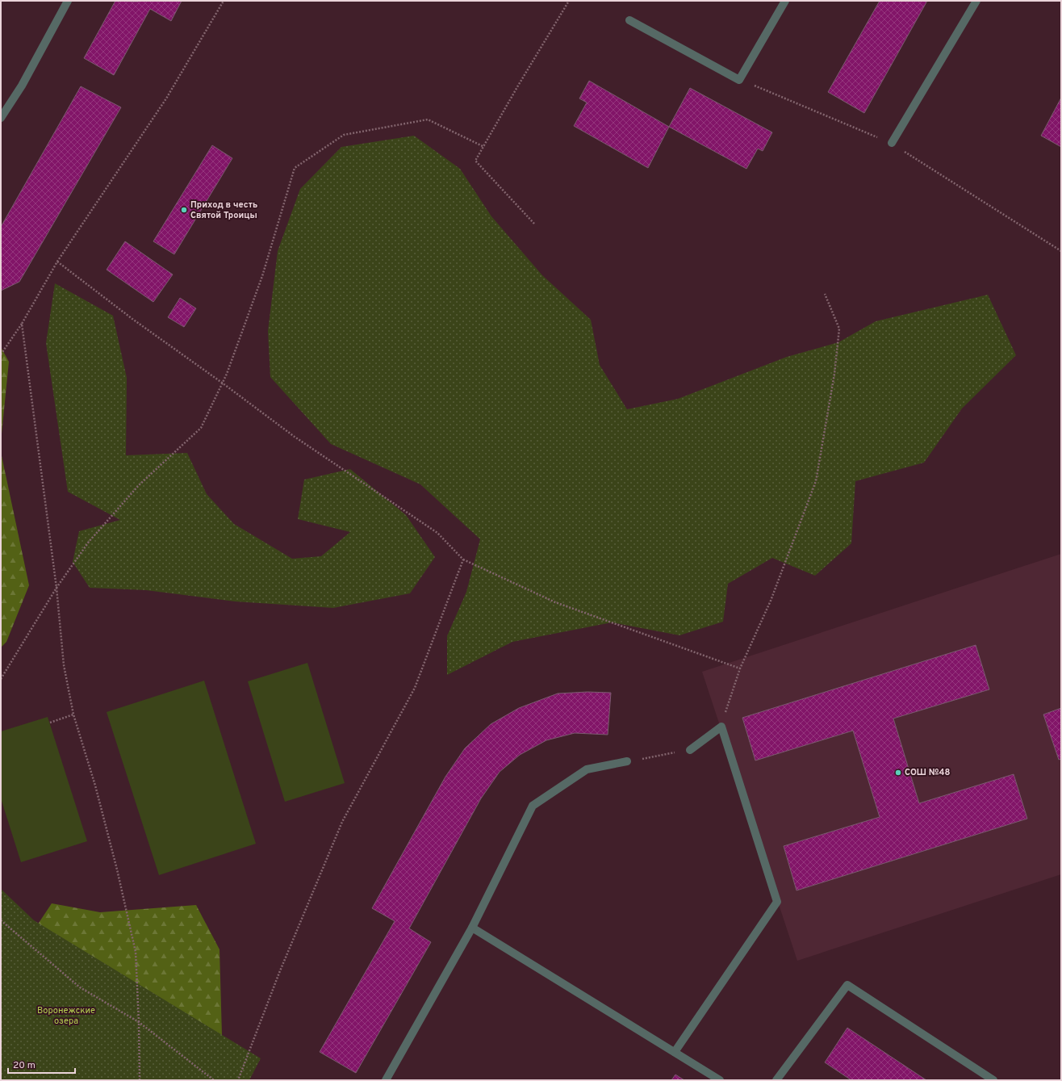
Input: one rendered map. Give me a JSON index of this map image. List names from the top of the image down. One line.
{"parks":["Воронежские озера"],"places":["Приход в честь Святой Троицы","СОШ №48"],"scale_bar":"20 m"}
